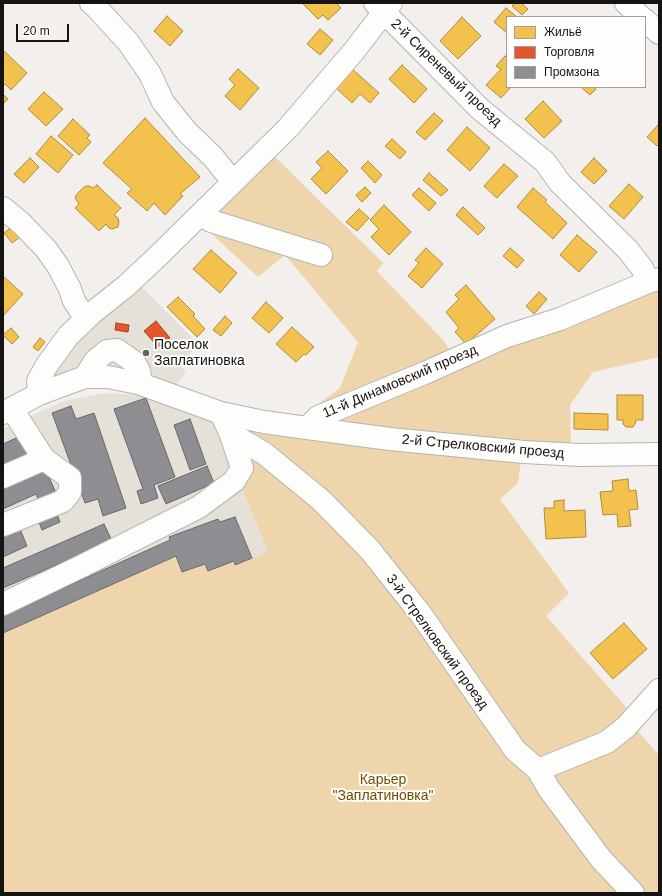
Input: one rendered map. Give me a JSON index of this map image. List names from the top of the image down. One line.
{"streets":{"street":["2-й Сиреневый проезд","11-й Динамовский проезд","2-й Стрелковский проезд","3-й Стрелковский проезд"]},"crossings":[["2-й Сиреневый проезд","11-й Динамовский проезд"],["11-й Динамовский проезд","2-й Стрелковский проезд"]],"parks":["Карьер \"Заплатиновка\""],"places":["Поселок Заплатиновка"],"legend":["Жильё","Торговля","Промзона"],"scale_bar":"20 m"}
